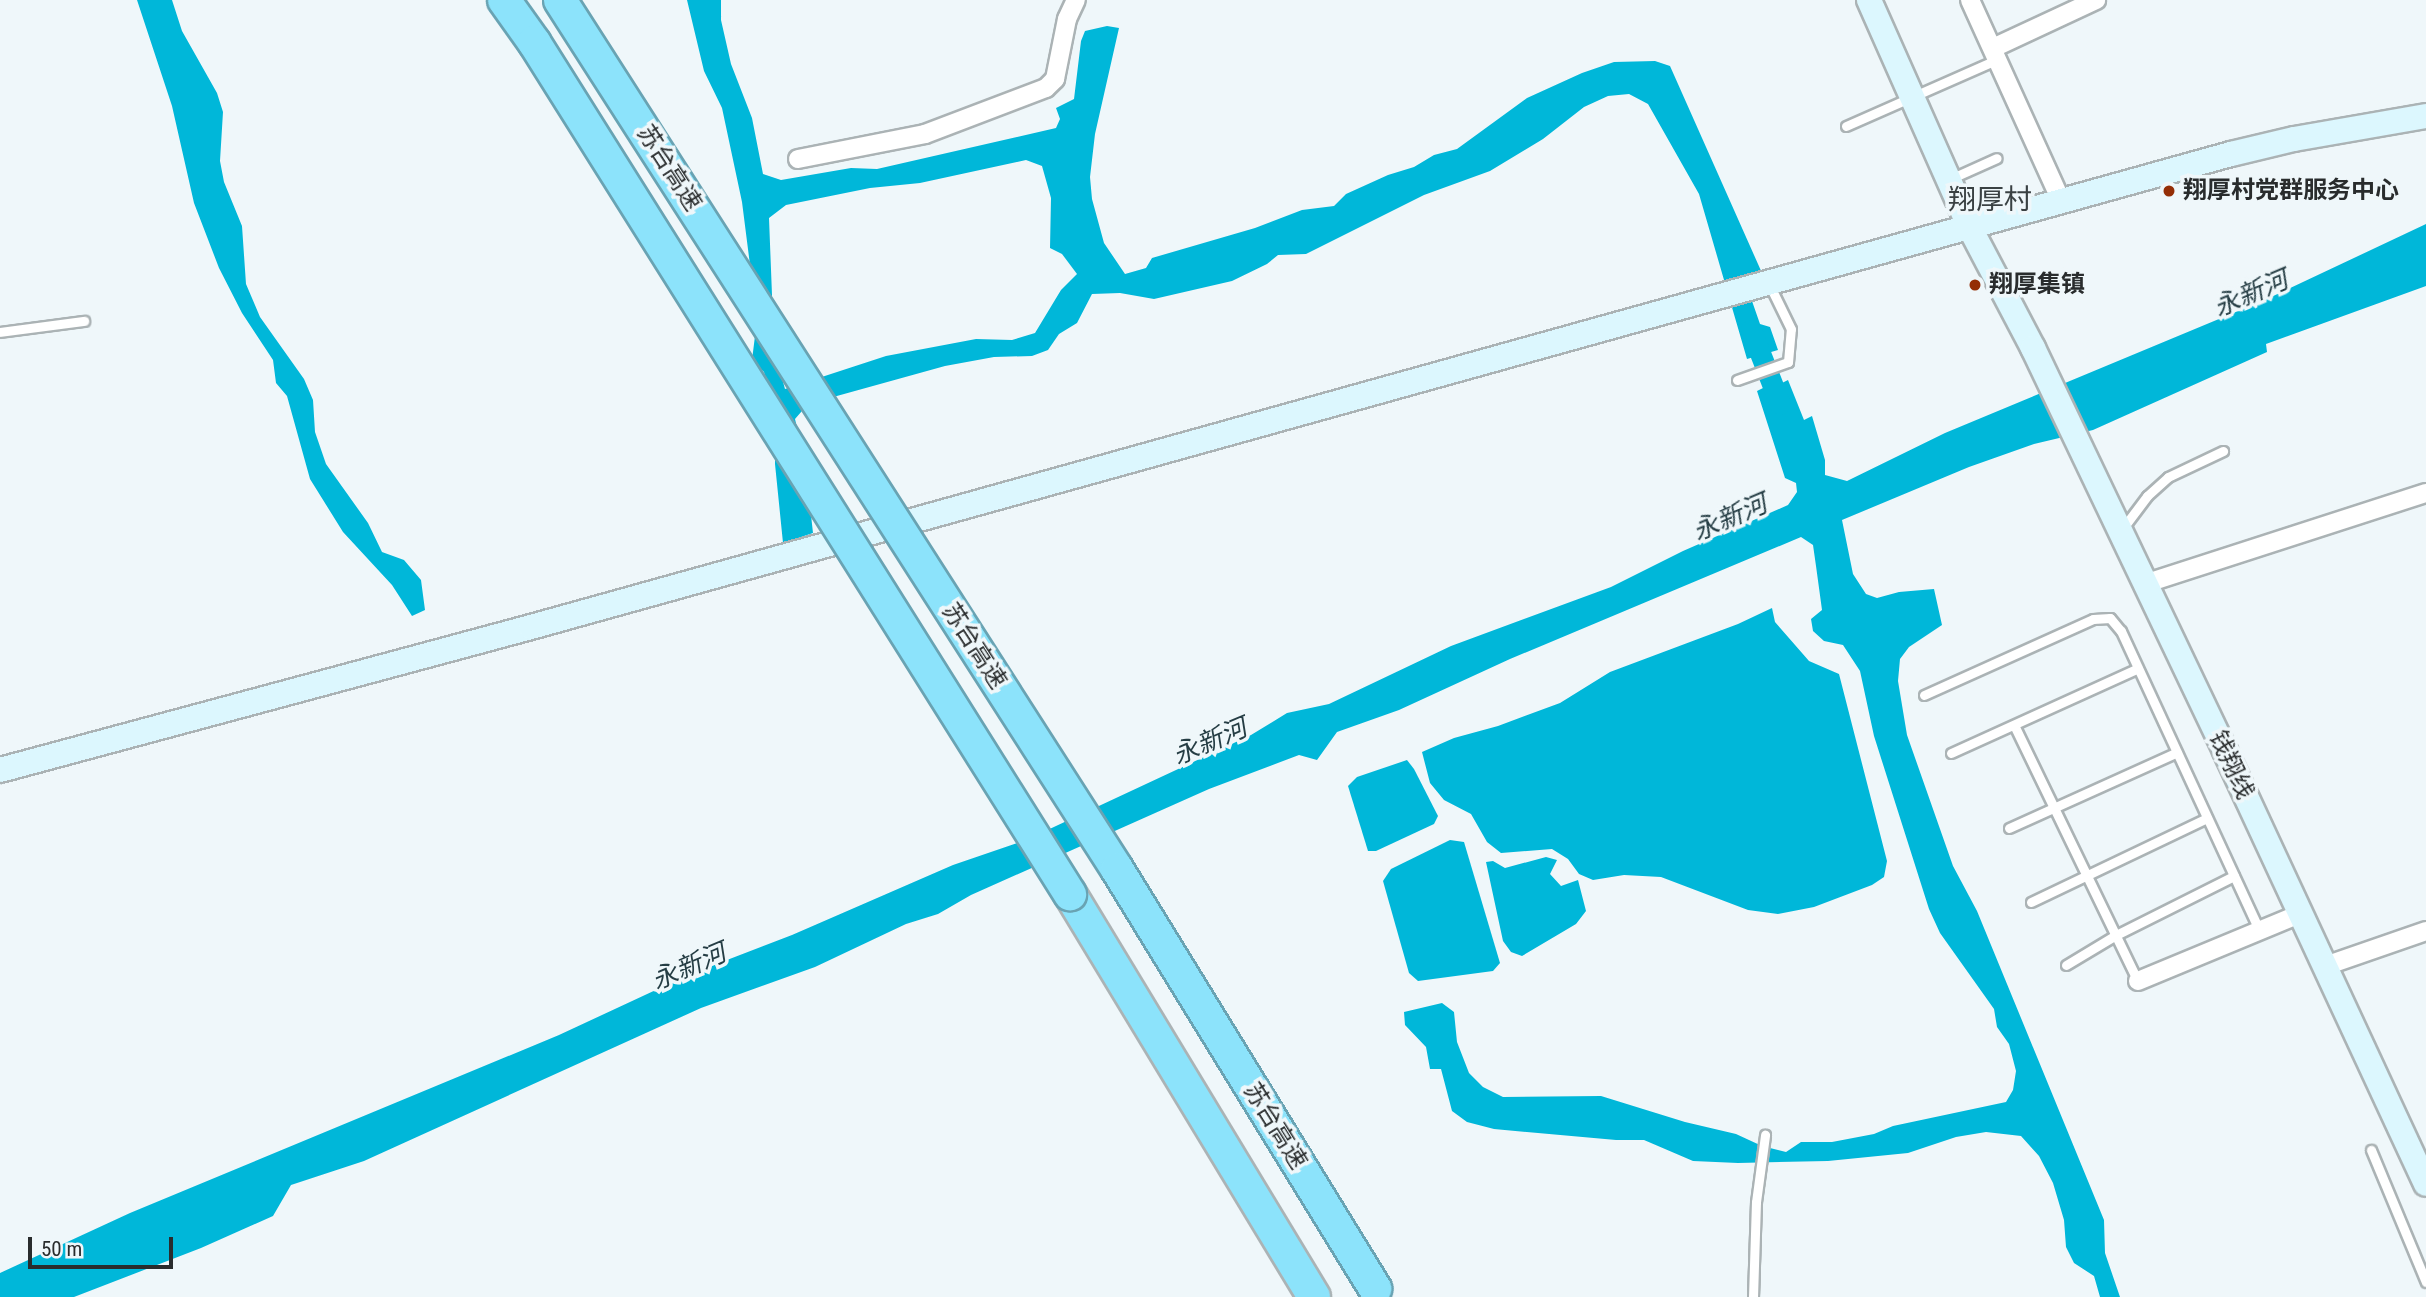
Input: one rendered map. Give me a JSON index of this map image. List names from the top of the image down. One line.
{"streets":{"highway":["苏台高速"],"street":["钱翔线"]},"districts":["翔厚村"],"water":["永新河"],"places":["翔厚村党群服务中心","翔厚集镇"],"scale_bar":"50 m"}
